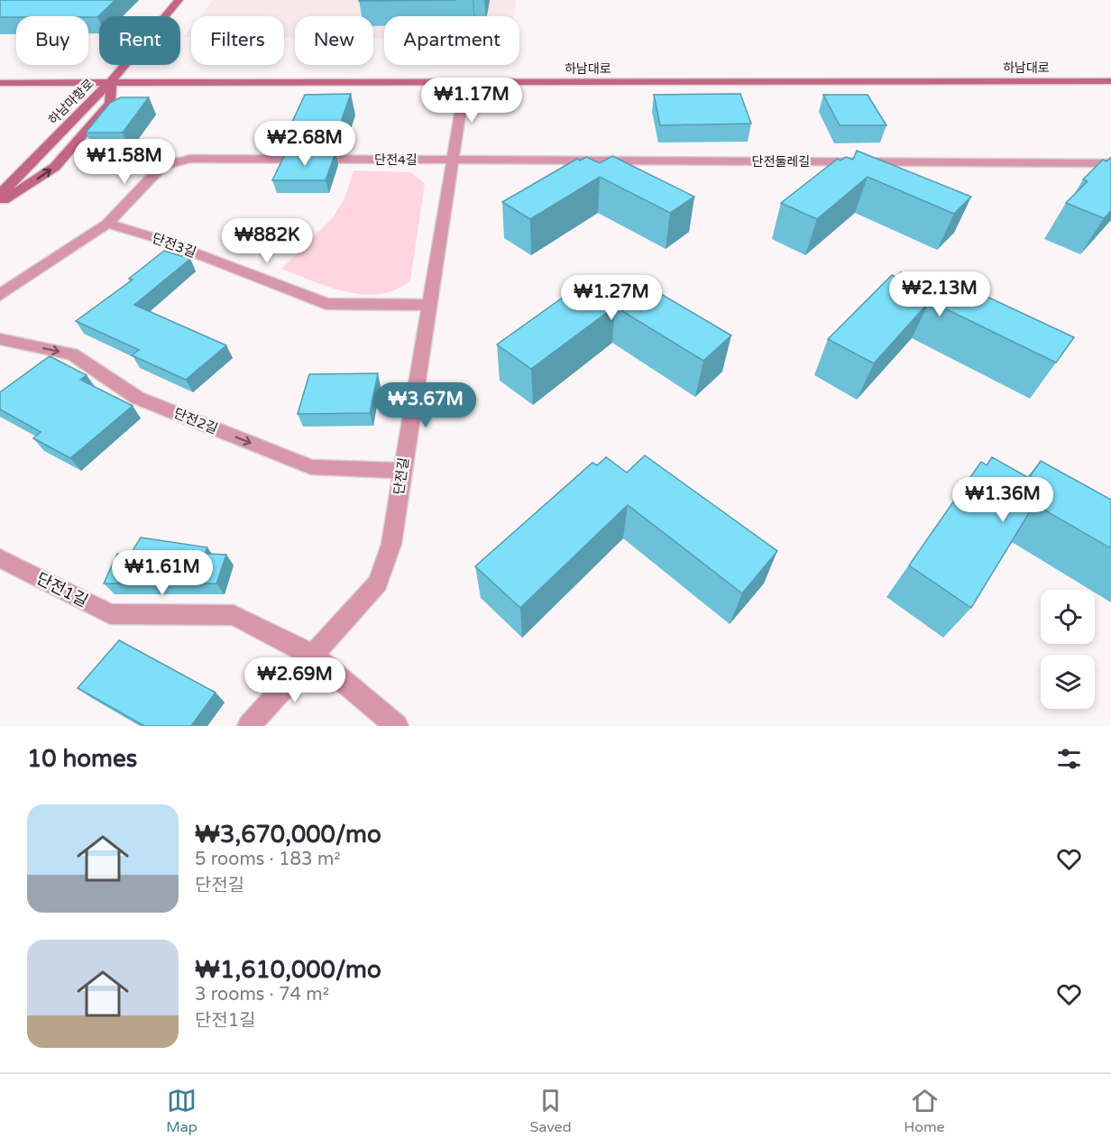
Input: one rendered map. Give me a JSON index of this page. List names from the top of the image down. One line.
{"streets":{"main road":["하남대로","하남마항로"],"street":["단전4길","단전둘레길","단전3길","단전2길","단전길","단전1길"]},"crossings":[["하남대로","하남마항로"],["하남대로","단전길"],["단전4길","단전둘레길"],["단전4길","단전3길"],["단전4길","단전길"],["단전둘레길","단전길"],["단전3길","단전길"],["단전2길","단전길"],["단전길","단전1길"]],"one_way":["단전2길"],"page":{"chip":["Buy","Rent","Filters","New","Apartment"],"price":["₩1.17M","₩2.68M","₩1.58M","₩882K","₩2.13M","₩1.27M","₩3.67M","₩1.36M","₩1.61M","₩2.69M"],"heading":"10 homes","list":[{"name":"₩3,670,000/mo","note":"5 rooms · 183 m² · 단전길"},{"name":"₩1,610,000/mo","note":"3 rooms · 74 m² · 단전1길"}],"tabs":["Map","Saved","Home"]}}
